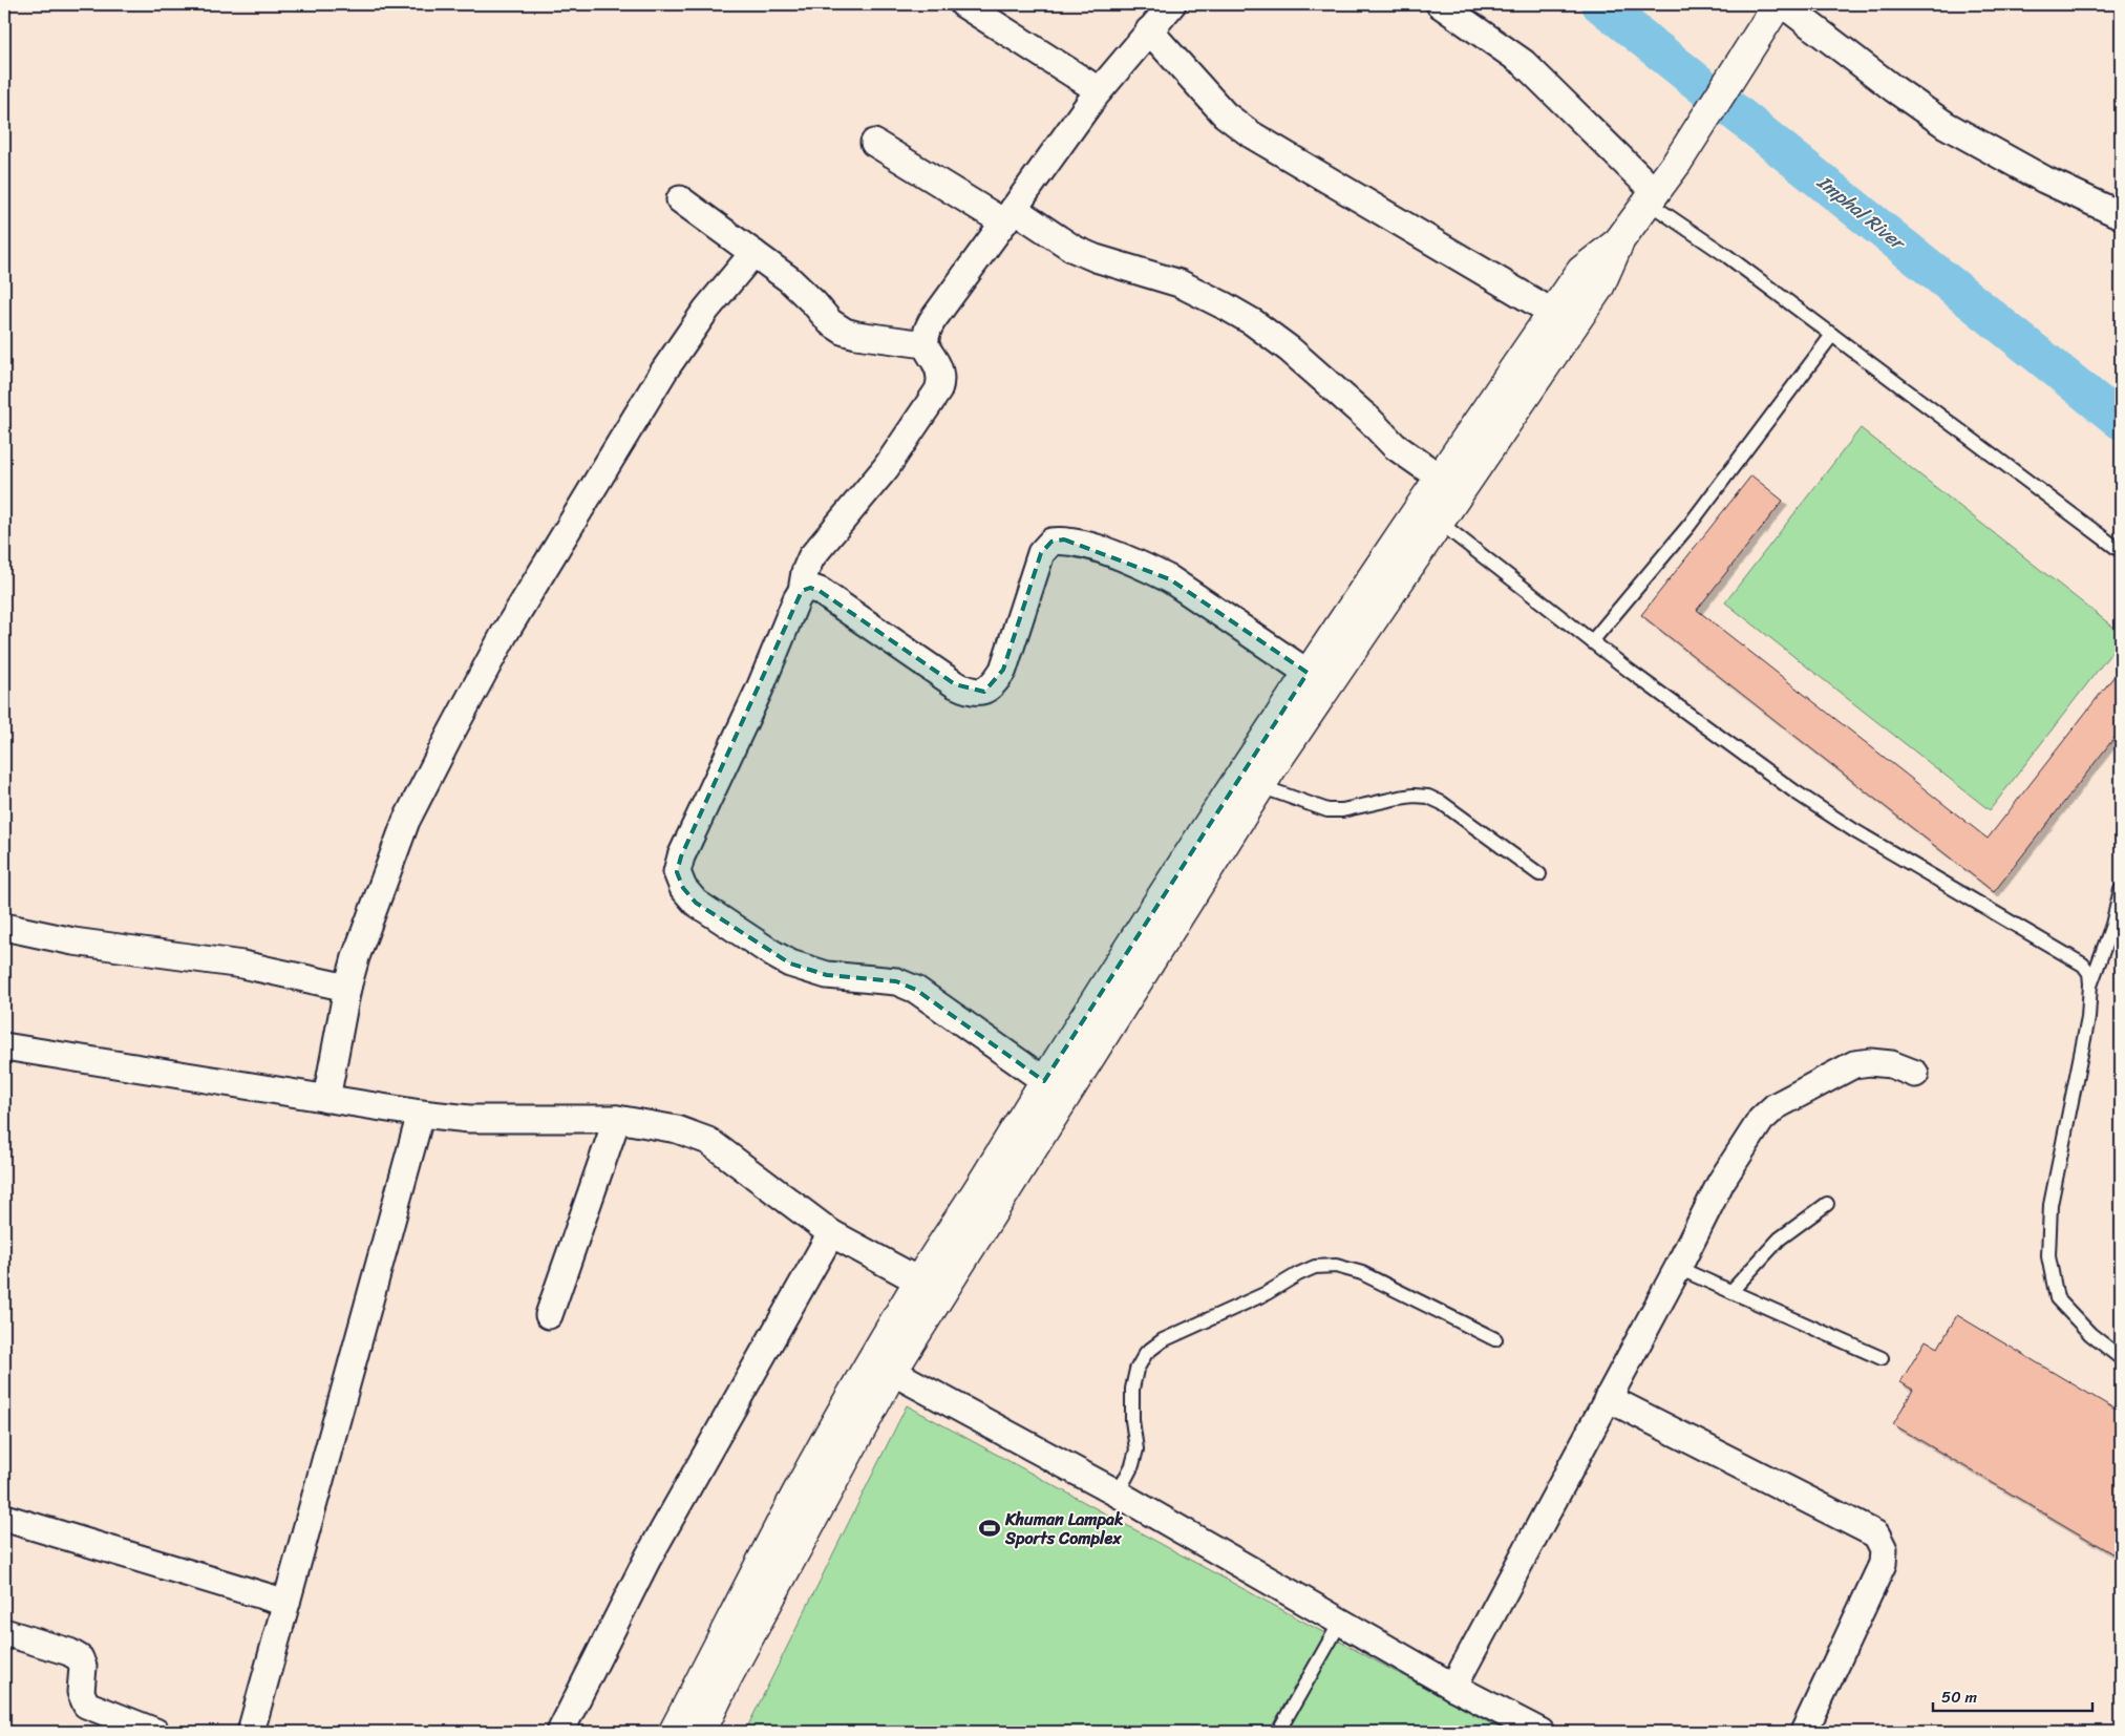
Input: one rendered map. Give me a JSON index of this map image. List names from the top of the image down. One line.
{"water":["Imphal River"],"places":{"sports":["Khuman Lampak Sports Complex"]},"scale_bar":"50 m"}
